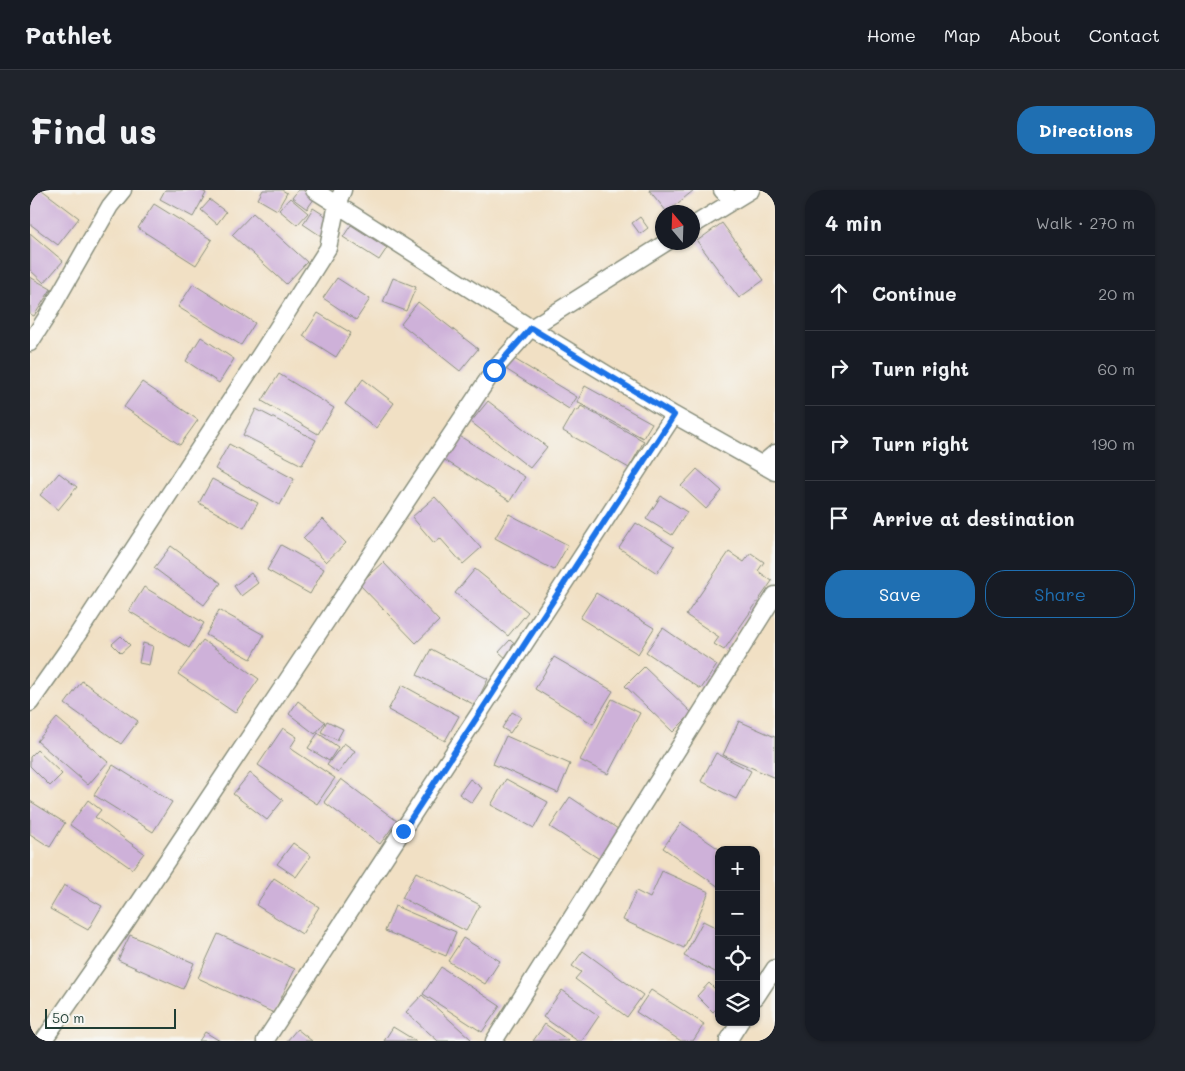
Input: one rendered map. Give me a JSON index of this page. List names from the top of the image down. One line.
{"scale_bar":"50 m","north":"top","page":{"header":"Pathlet","nav":["Home","Map","About","Contact"],"buttons":["Directions",["Save","Share"]],"title":"Find us","heading":["4 min","Walk · 270 m"],"list":[["Continue","20 m"],["Turn right","60 m"],["Turn right","190 m"],"Arrive at destination"],"map_buttons":["+","−"],"scale":"50 m"}}
